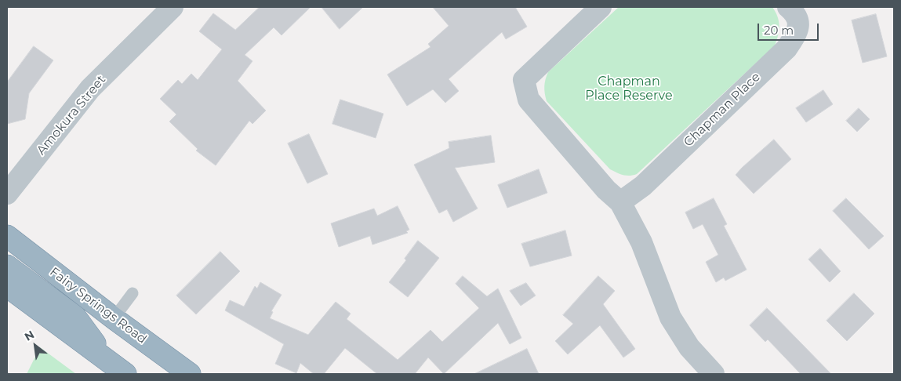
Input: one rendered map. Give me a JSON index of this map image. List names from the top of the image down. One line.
{"streets":{"highway":["Fairy Springs Road"],"street":["Chapman Place","Amokura Street"]},"parks":["Chapman Place Reserve"],"scale_bar":"20 m","north":"top left"}
